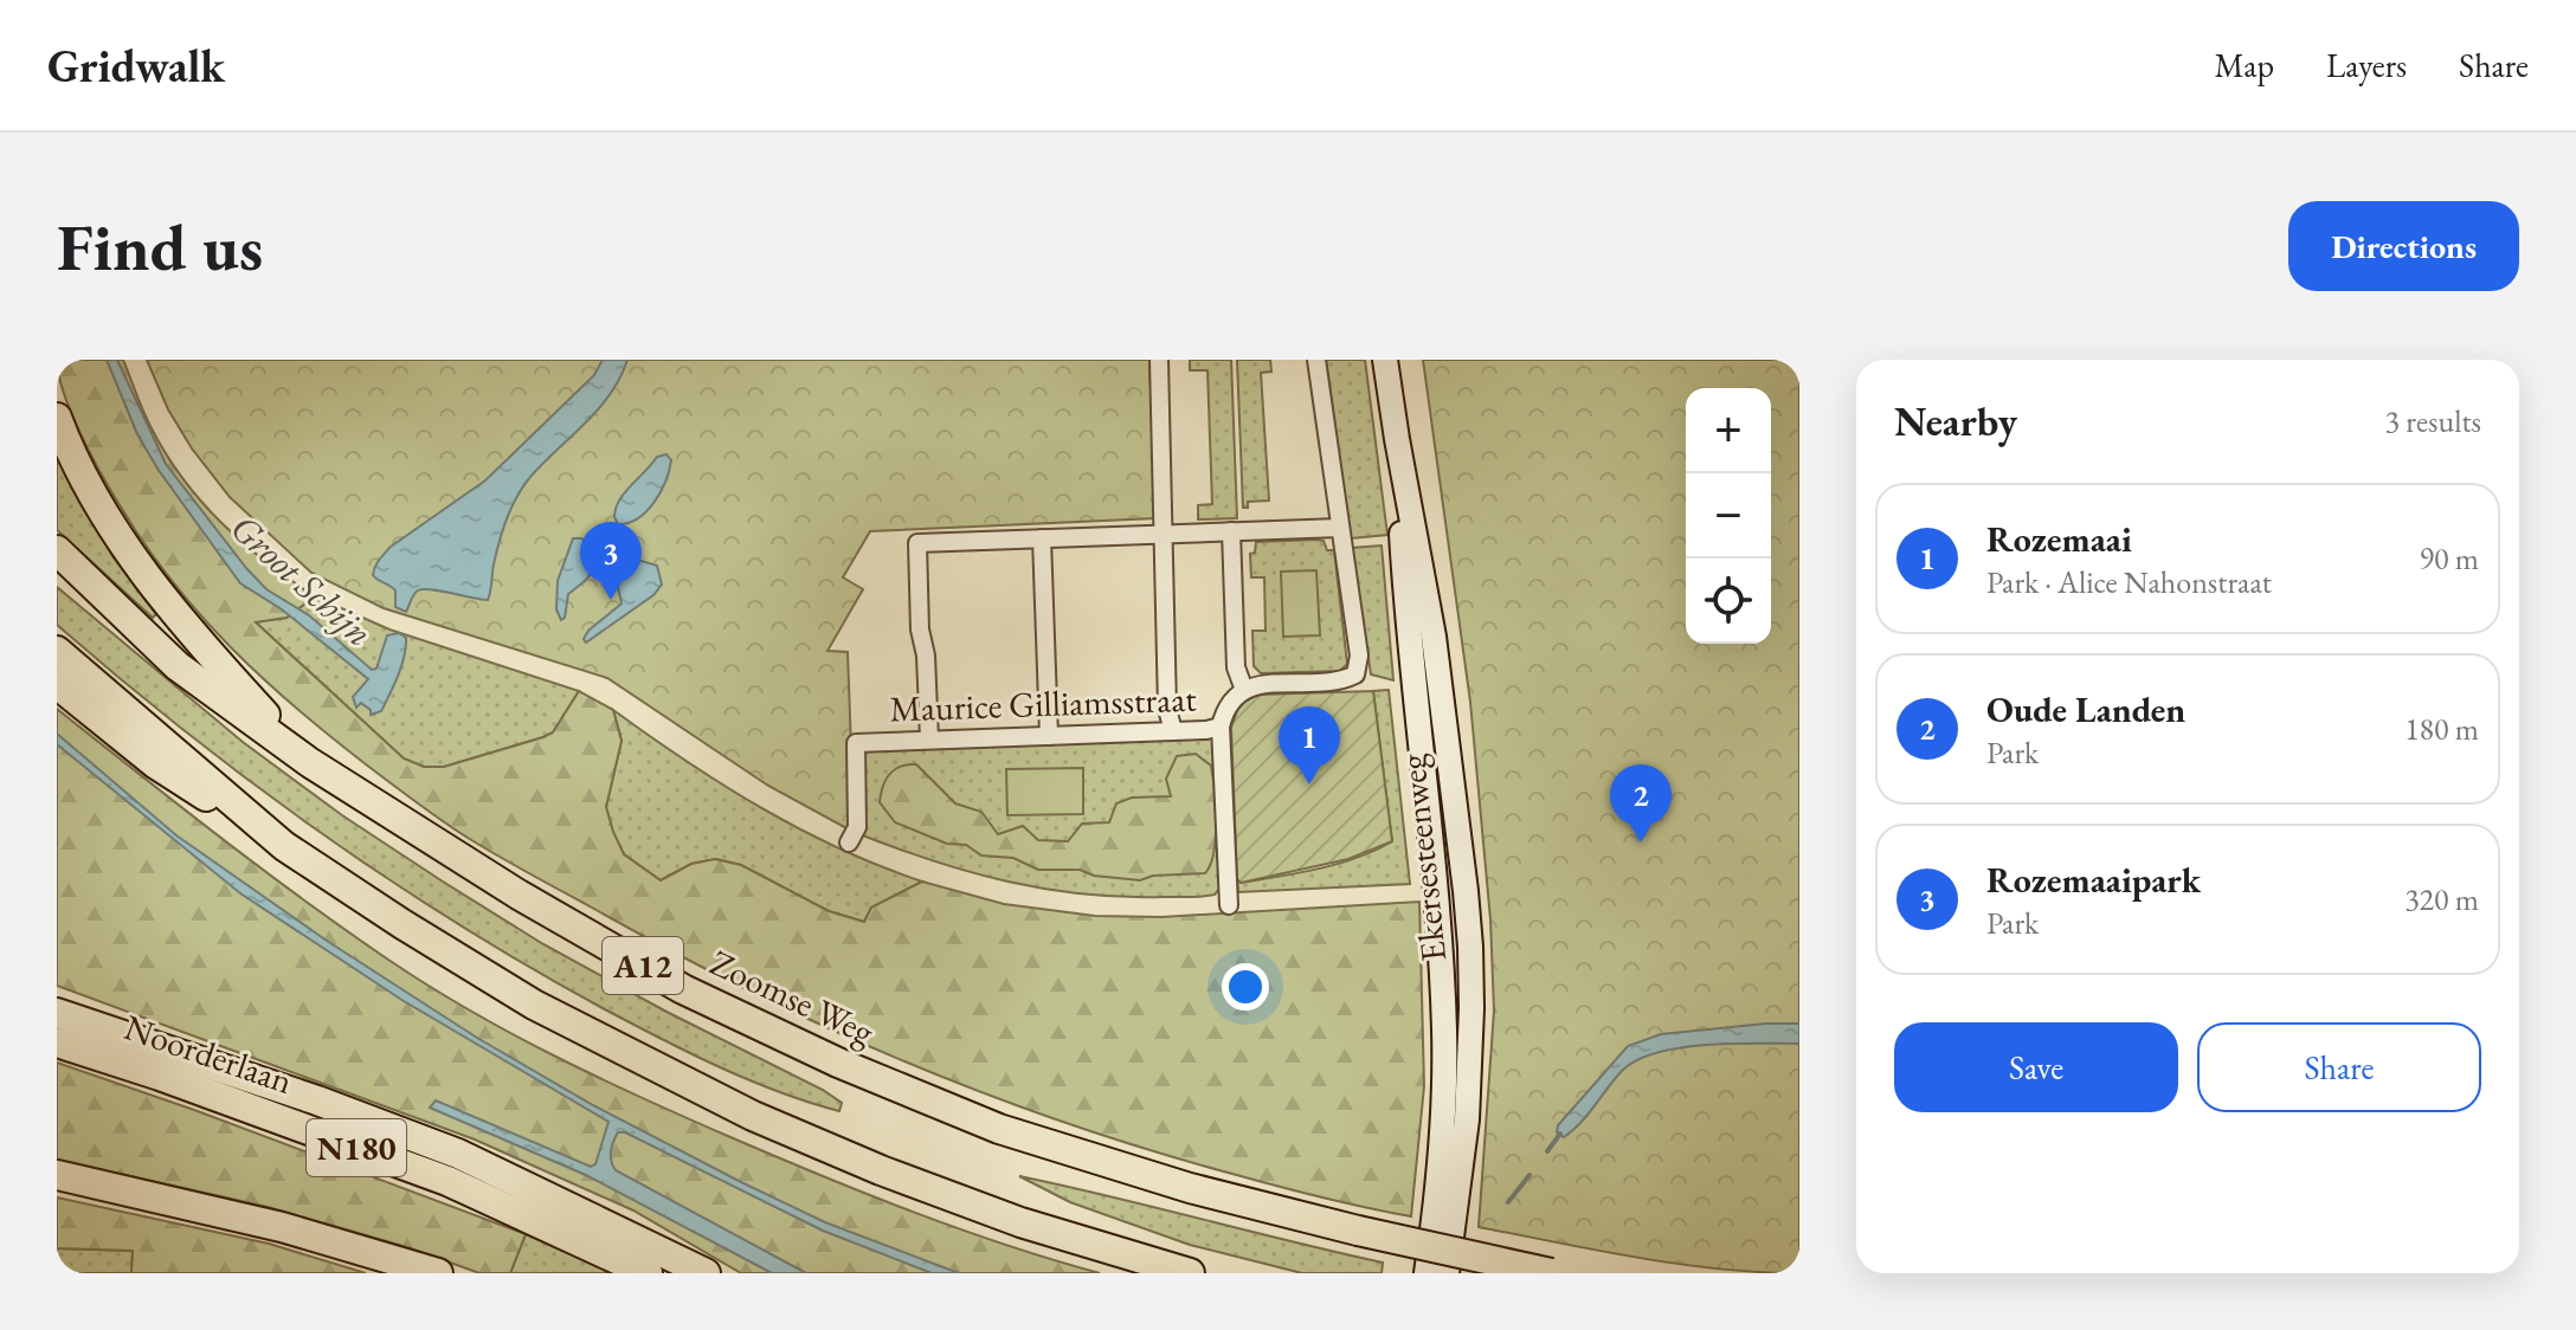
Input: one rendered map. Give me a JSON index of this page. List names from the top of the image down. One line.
{"streets":{"highway":["A12","Zoomse Weg","Noorderlaan","N180"],"main road":["Ekersesteenweg"],"street":["Maurice Gilliamsstraat"]},"water":["Groot Schijn"],"page":{"header":"Gridwalk","nav":["Map","Layers","Share"],"buttons":["Directions",["Save","Share"]],"title":"Find us","heading":["Nearby","3 results"],"map_buttons":["+","−"],"list":[{"mark":"1","name":"Rozemaai","note":"Park · Alice Nahonstraat","value":"90 m"},{"mark":"2","name":"Oude Landen","note":"Park","value":"180 m"},{"mark":"3","name":"Rozemaaipark","note":"Park","value":"320 m"}],"pins":["3","1","2"]}}
